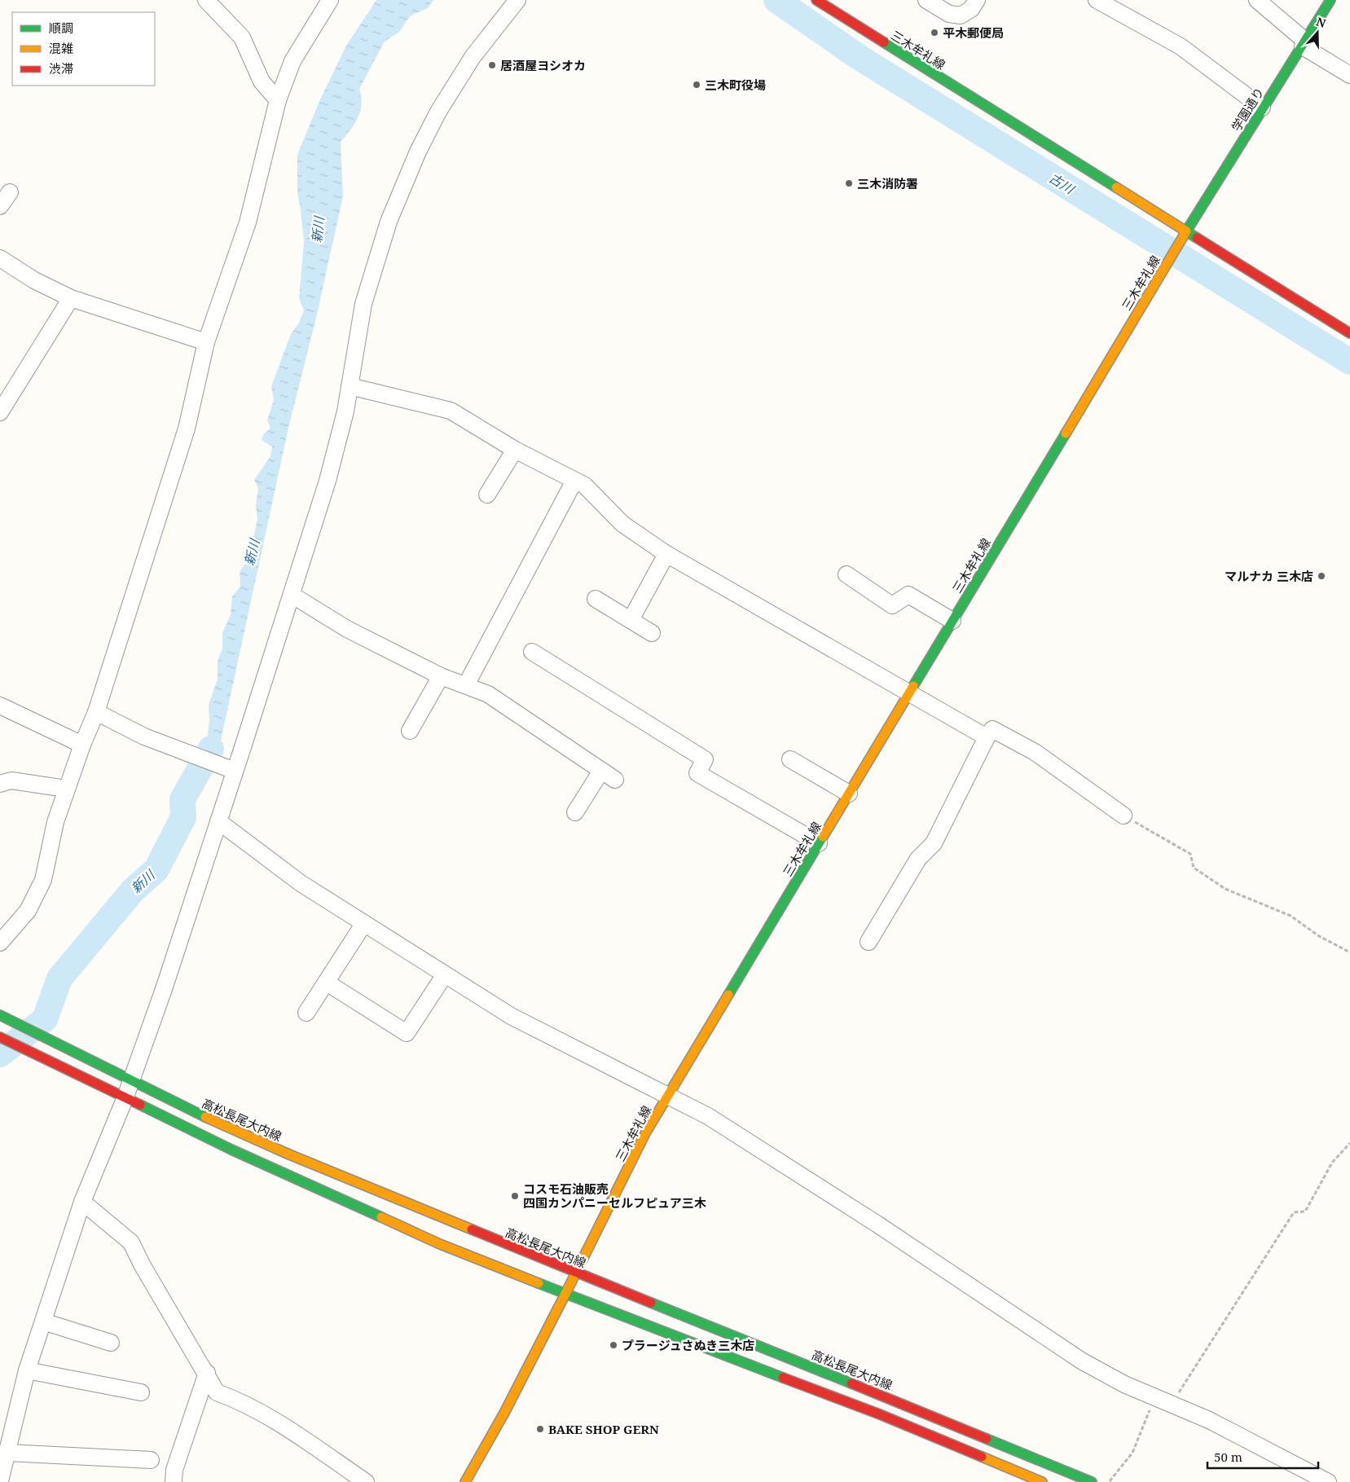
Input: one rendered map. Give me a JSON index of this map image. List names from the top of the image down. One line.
{"streets":{"main road":["三木牟礼線","学園通り","高松長尾大内線"]},"crossings":[["三木牟礼線","学園通り"],["三木牟礼線","高松長尾大内線"]],"water":["古川","新川"],"places":["平木郵便局","居酒屋ヨシオカ","三木町役場","三木消防署","マルナカ 三木店","コスモ石油販売 四国カンパニーセルフピュア三木","プラージュさぬき三木店","BAKE SHOP GERN"],"legend":["順調","混雑","渋滞"],"scale_bar":"50 m","north":"top"}
